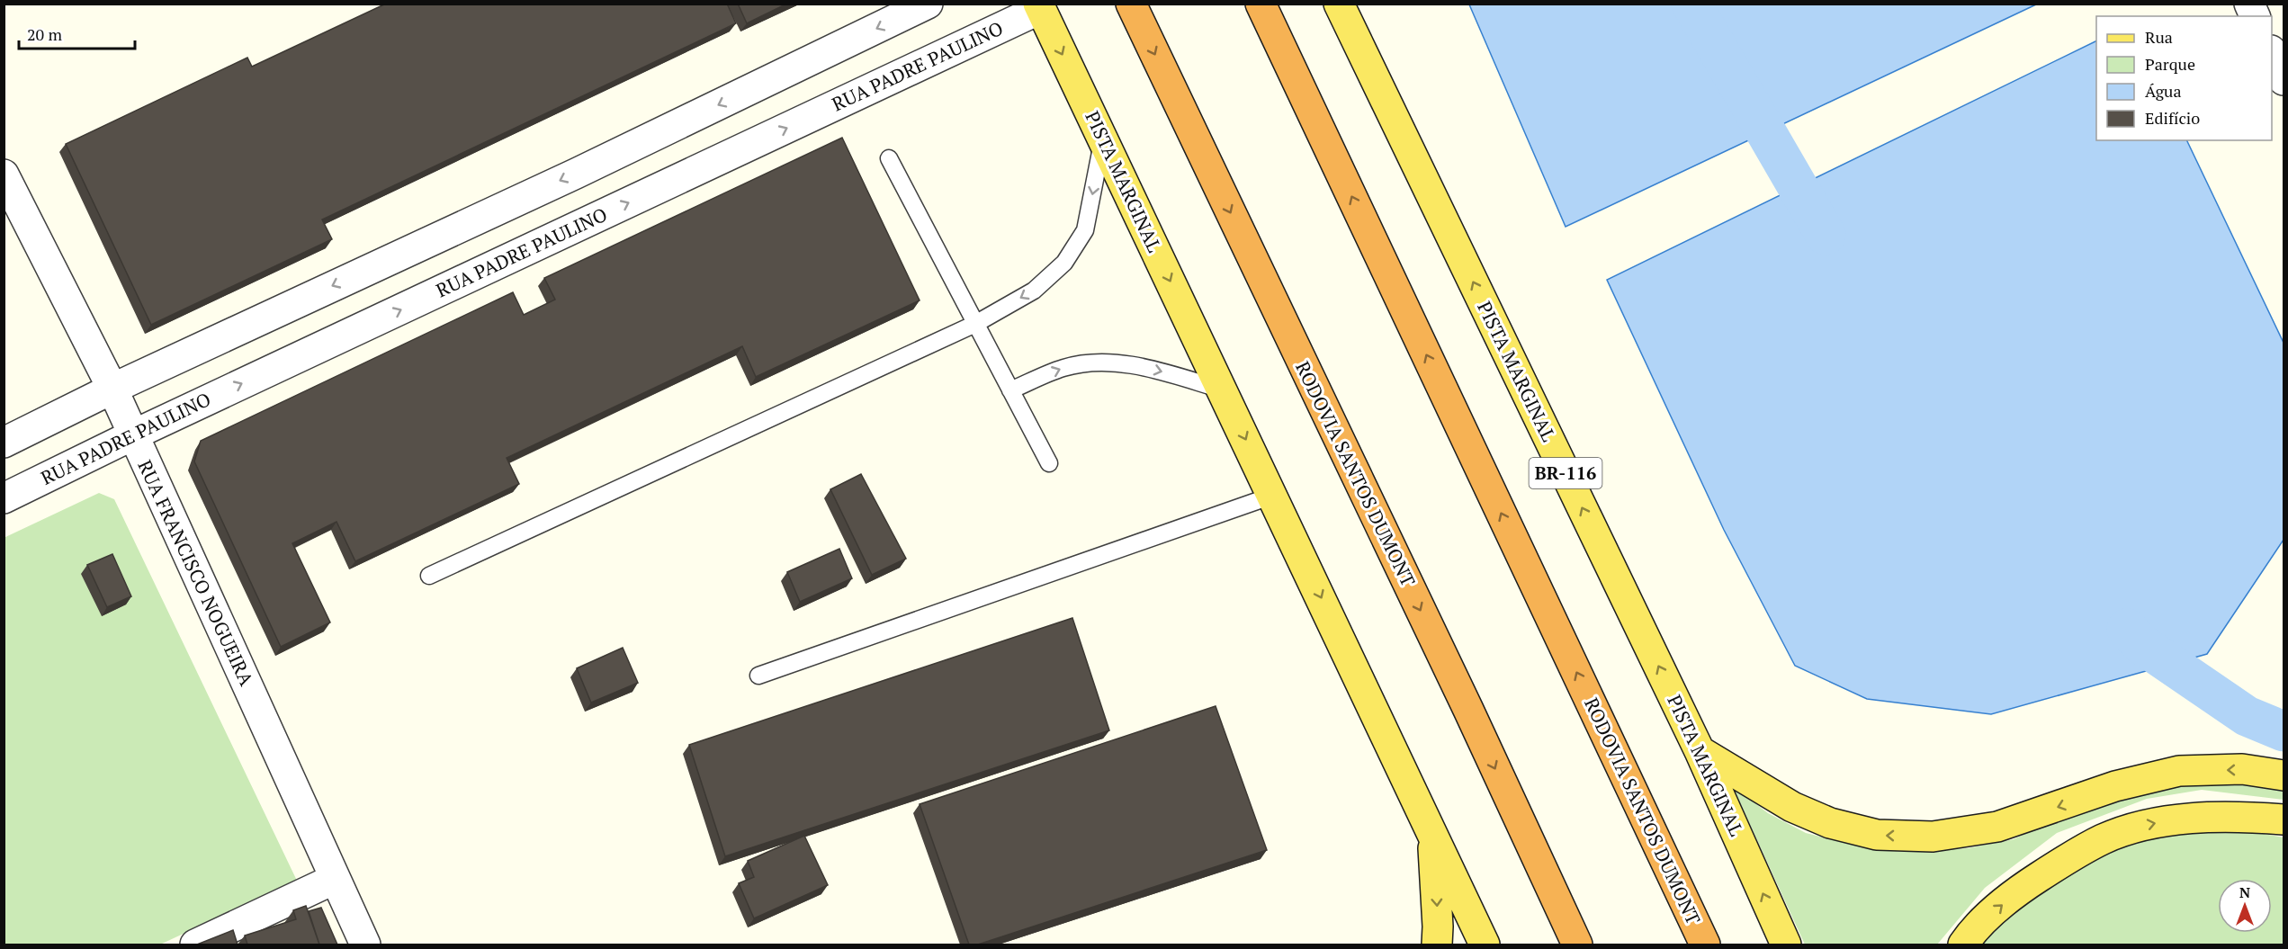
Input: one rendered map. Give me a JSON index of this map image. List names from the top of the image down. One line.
{"streets":{"highway":["RODOVIA SANTOS DUMONT"],"main road":["PISTA MARGINAL","BR-116"],"street":["RUA PADRE PAULINO","RUA FRANCISCO NOGUEIRA"]},"crossings":[["RUA PADRE PAULINO","PISTA MARGINAL"],["RUA PADRE PAULINO","RUA FRANCISCO NOGUEIRA"]],"legend":["Rua","Parque","Água","Edifício"],"scale_bar":"20 m","north":"top"}
